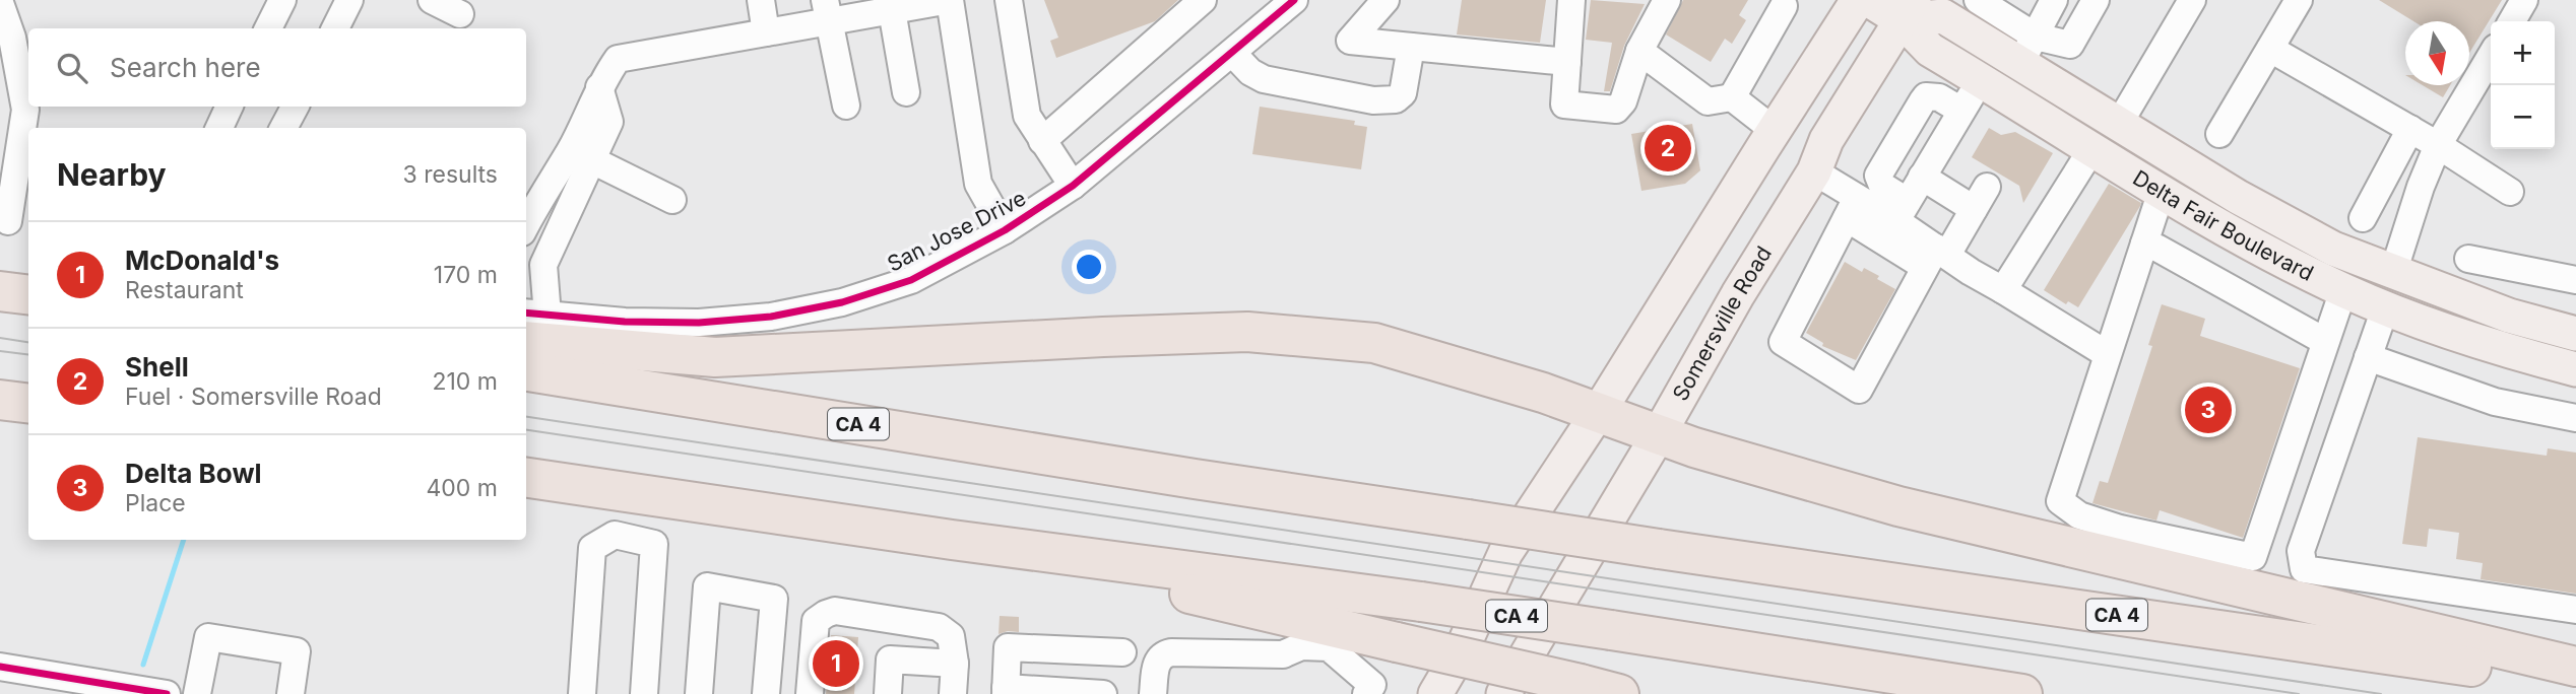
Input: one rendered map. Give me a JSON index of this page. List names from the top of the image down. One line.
{"streets":{"highway":["CA 4"],"main road":["Delta Fair Boulevard","Somersville Road"],"street":["San Jose Drive"]},"crossings":[["Delta Fair Boulevard","Somersville Road"]],"north":"bottom","page":{"map_buttons":["+","−"],"search":"Search here","pins":["2","3","1"],"heading":["Nearby","3 results"],"list":[{"mark":"1","name":"McDonald's","note":"Restaurant","value":"170 m"},{"mark":"2","name":"Shell","note":"Fuel · Somersville Road","value":"210 m"},{"mark":"3","name":"Delta Bowl","note":"Place","value":"400 m"}]}}
